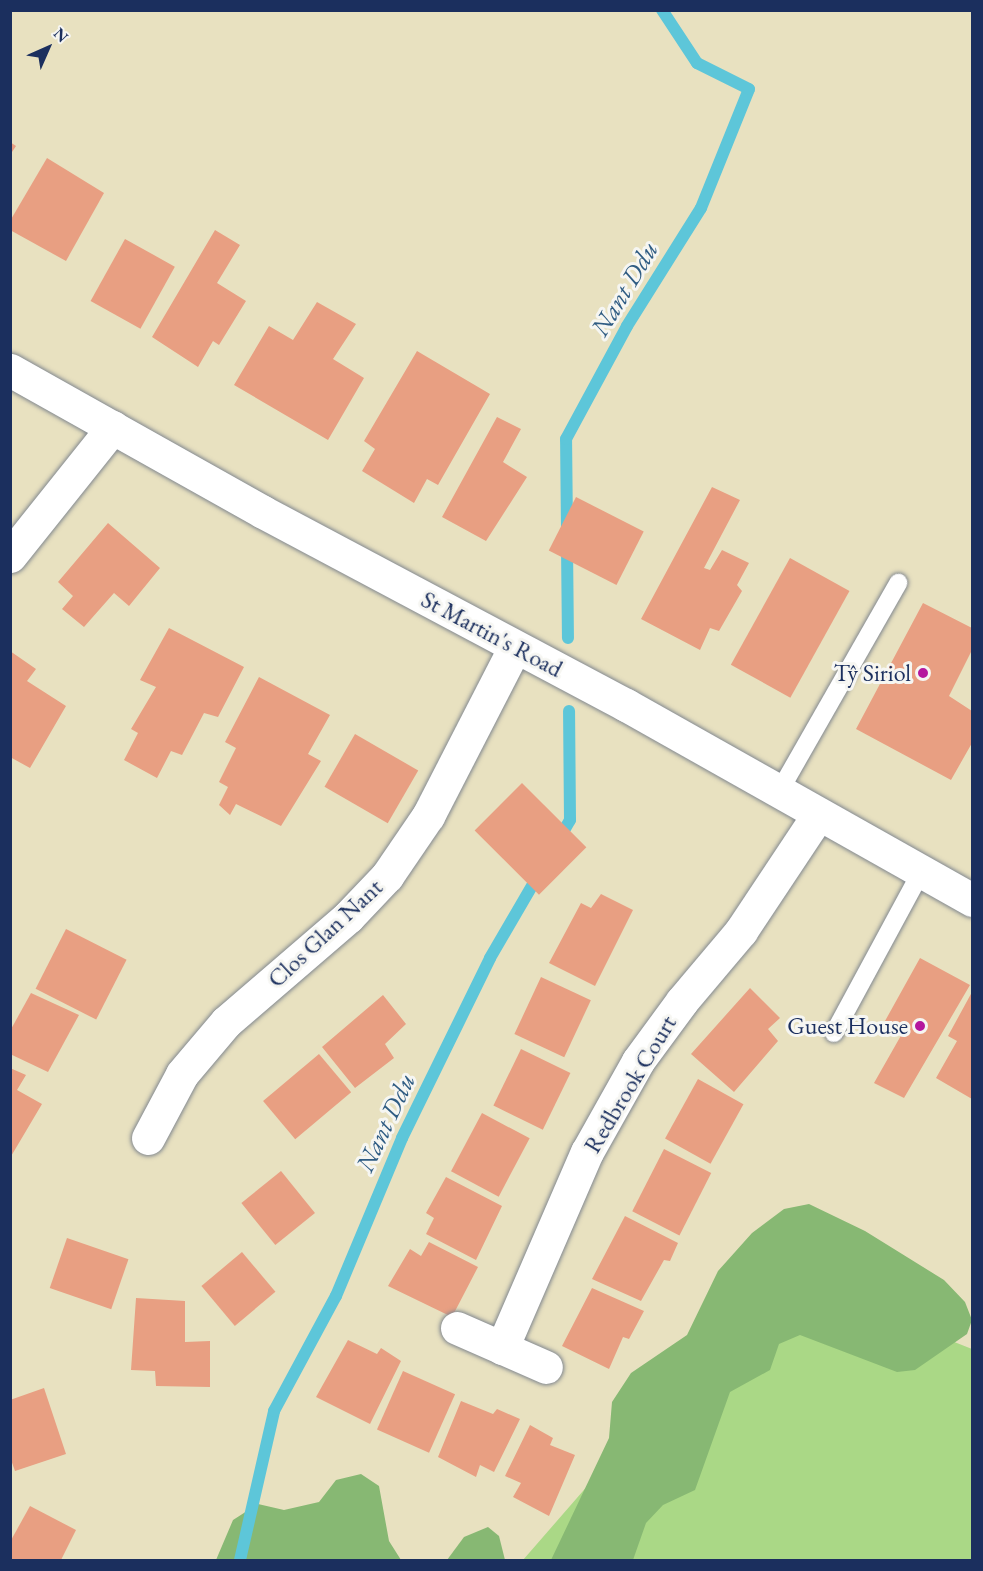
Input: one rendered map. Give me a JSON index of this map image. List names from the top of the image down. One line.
{"streets":{"street":["St Martin's Road","Clos Glan Nant","Redbrook Court"]},"crossings":[["St Martin's Road","Clos Glan Nant"],["St Martin's Road","Redbrook Court"]],"water":["Nant Ddu"],"places":["Tŷ Siriol","Guest House"],"north":"top right"}
